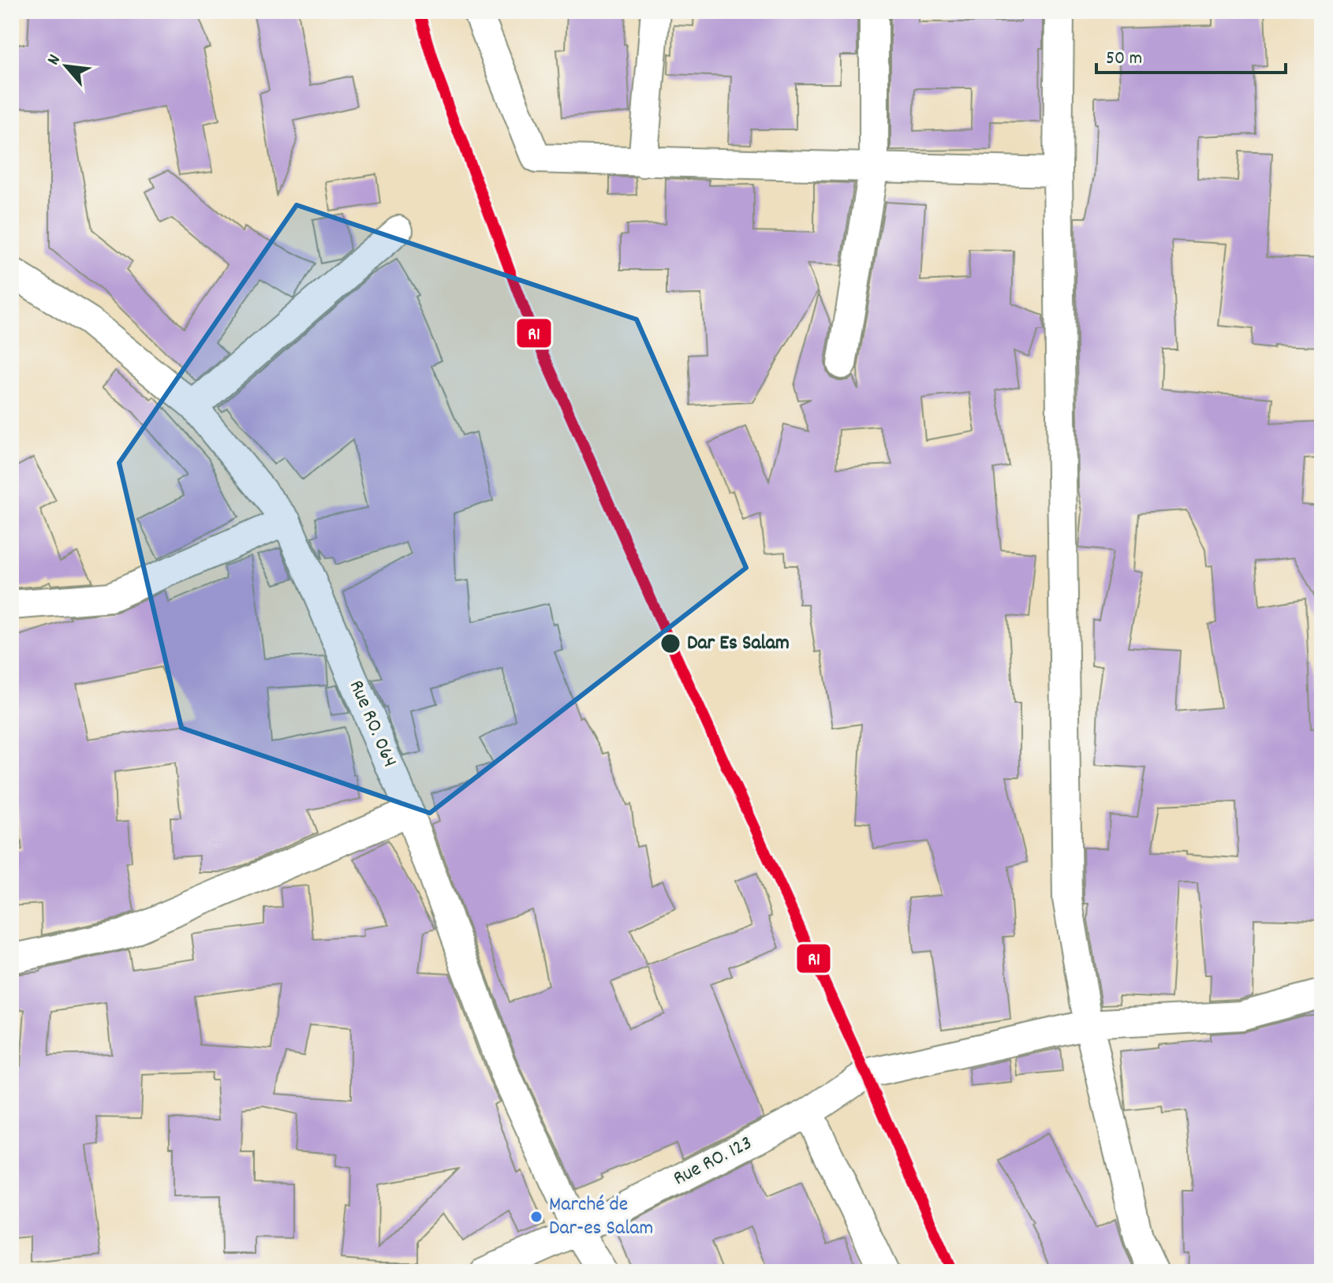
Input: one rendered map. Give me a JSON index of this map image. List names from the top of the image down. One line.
{"streets":{"street":["Rue RO. 064","Rue RO. 123"]},"crossings":[["Rue RO. 064","Rue RO. 123"]],"places":["Dar Es Salam","Marché de Dar-es Salam"],"lines":["transit line R1"],"scale_bar":"50 m","north":"top left"}
